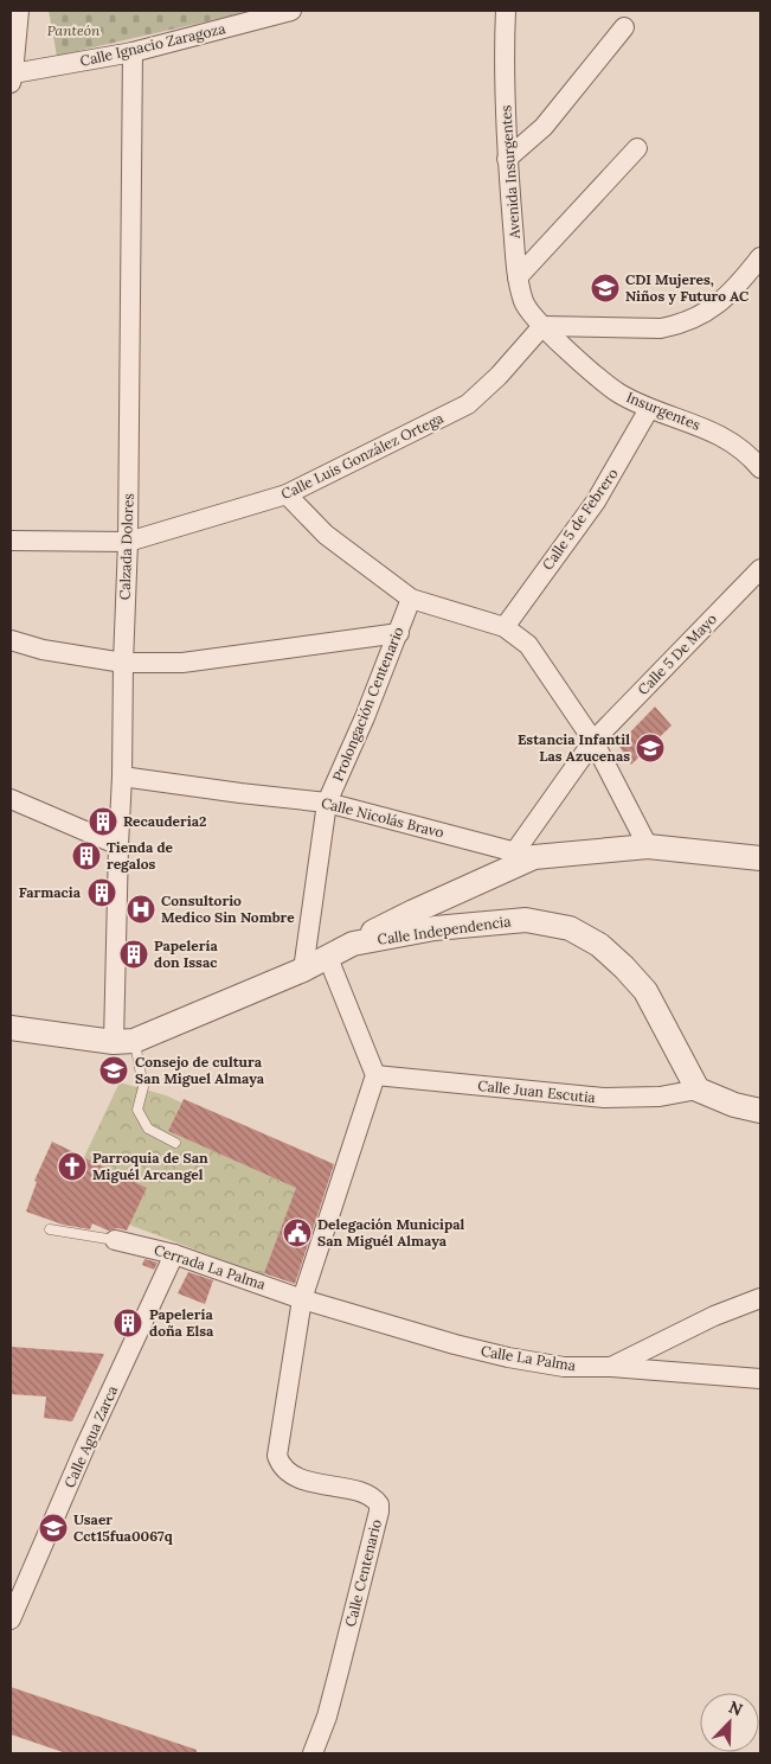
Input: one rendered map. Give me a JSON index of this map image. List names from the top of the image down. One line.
{"streets":{"street":["Calle Ignacio Zaragoza","Avenida Insurgentes","Insurgentes","Calle Luis González Ortega","Calle 5 de Febrero","Calzada Dolores","Calle 5 De Mayo","Prolongación Centenario","Calle Nicolás Bravo","Calle Independencia","Calle Juan Escutia","Cerrada La Palma","Calle La Palma","Calle Agua Zarca","Calle Centenario"]},"crossings":[["Calle Ignacio Zaragoza","Calzada Dolores"],["Avenida Insurgentes","Insurgentes"],["Avenida Insurgentes","Calle Luis González Ortega"],["Insurgentes","Calle Luis González Ortega"],["Insurgentes","Calle 5 de Febrero"],["Calle Luis González Ortega","Calzada Dolores"],["Calzada Dolores","Calle Nicolás Bravo"],["Calzada Dolores","Calle Independencia"],["Calle 5 De Mayo","Calle Nicolás Bravo"],["Calle 5 De Mayo","Calle Independencia"],["Prolongación Centenario","Calle Nicolás Bravo"],["Prolongación Centenario","Calle Independencia"],["Calle Nicolás Bravo","Calle Independencia"],["Calle Independencia","Calle Juan Escutia"],["Cerrada La Palma","Calle La Palma"],["Cerrada La Palma","Calle Agua Zarca"],["Cerrada La Palma","Calle Centenario"],["Calle La Palma","Calle Centenario"]],"parks":["Panteón"],"places":{"school or university":["CDI Mujeres, Niños y Futuro AC","Estancia Infantil Las Azucenas","Consejo de cultura San Miguel Almaya","Usaer Cct15fua0067q"],"building":["Recauderia2","Tienda de regalos","Farmacia","Papelería don Issac","Papelería doña Elsa"],"hospital":["Consultorio Medico Sin Nombre"],"church":["Parroquia de San Miguél Arcangel"],"public building":["Delegación Municipal San Miguél Almaya"]},"north":"top right"}
